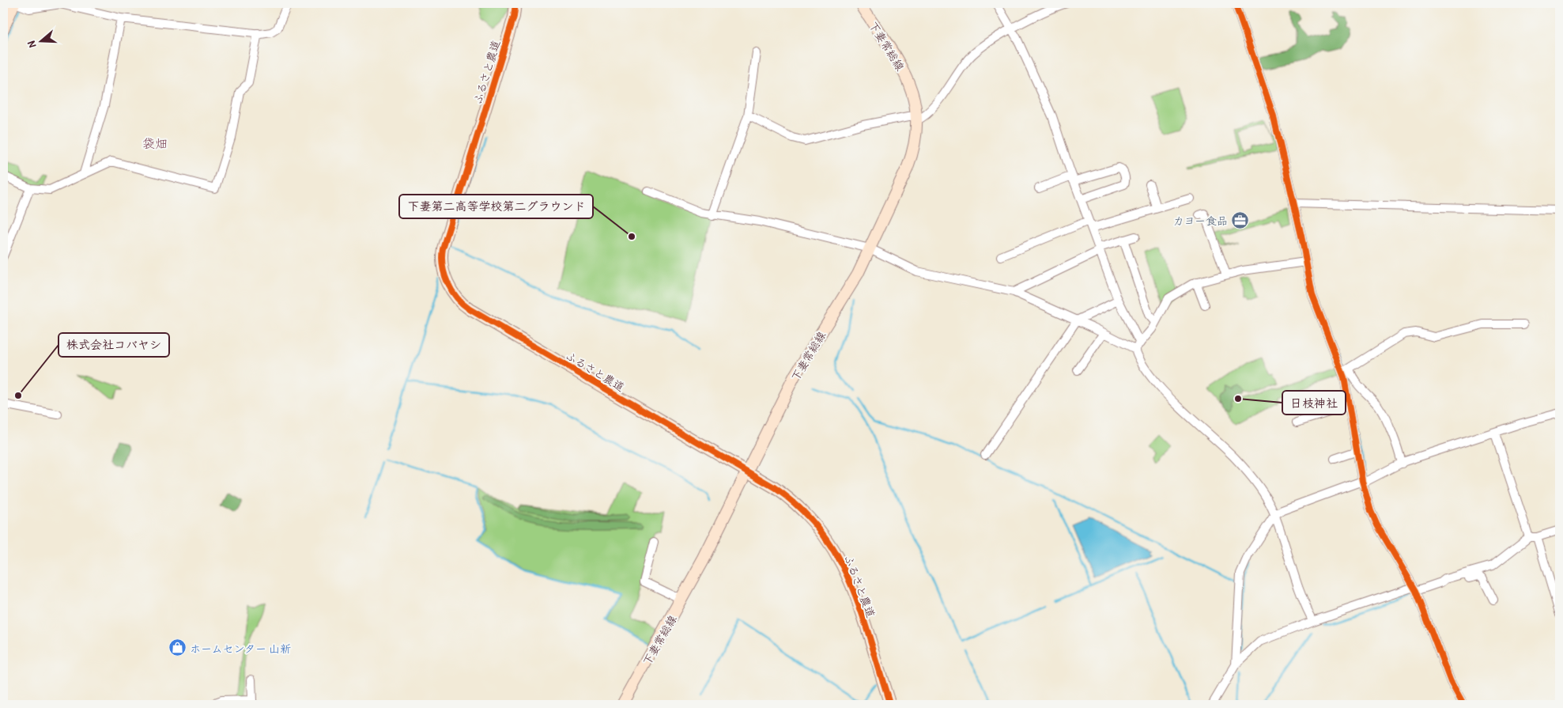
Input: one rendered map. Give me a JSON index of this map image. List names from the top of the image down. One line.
{"streets":{"street":["下妻常総線","ふるさと農道"]},"crossings":[["下妻常総線","ふるさと農道"]],"districts":["袋畑"],"places":{"office":["カヨー食品"],"other":["下妻第二高等学校第二グラウンド","株式会社コバヤシ","日枝神社"],"shop":["ホームセンター 山新"]},"north":"left"}
